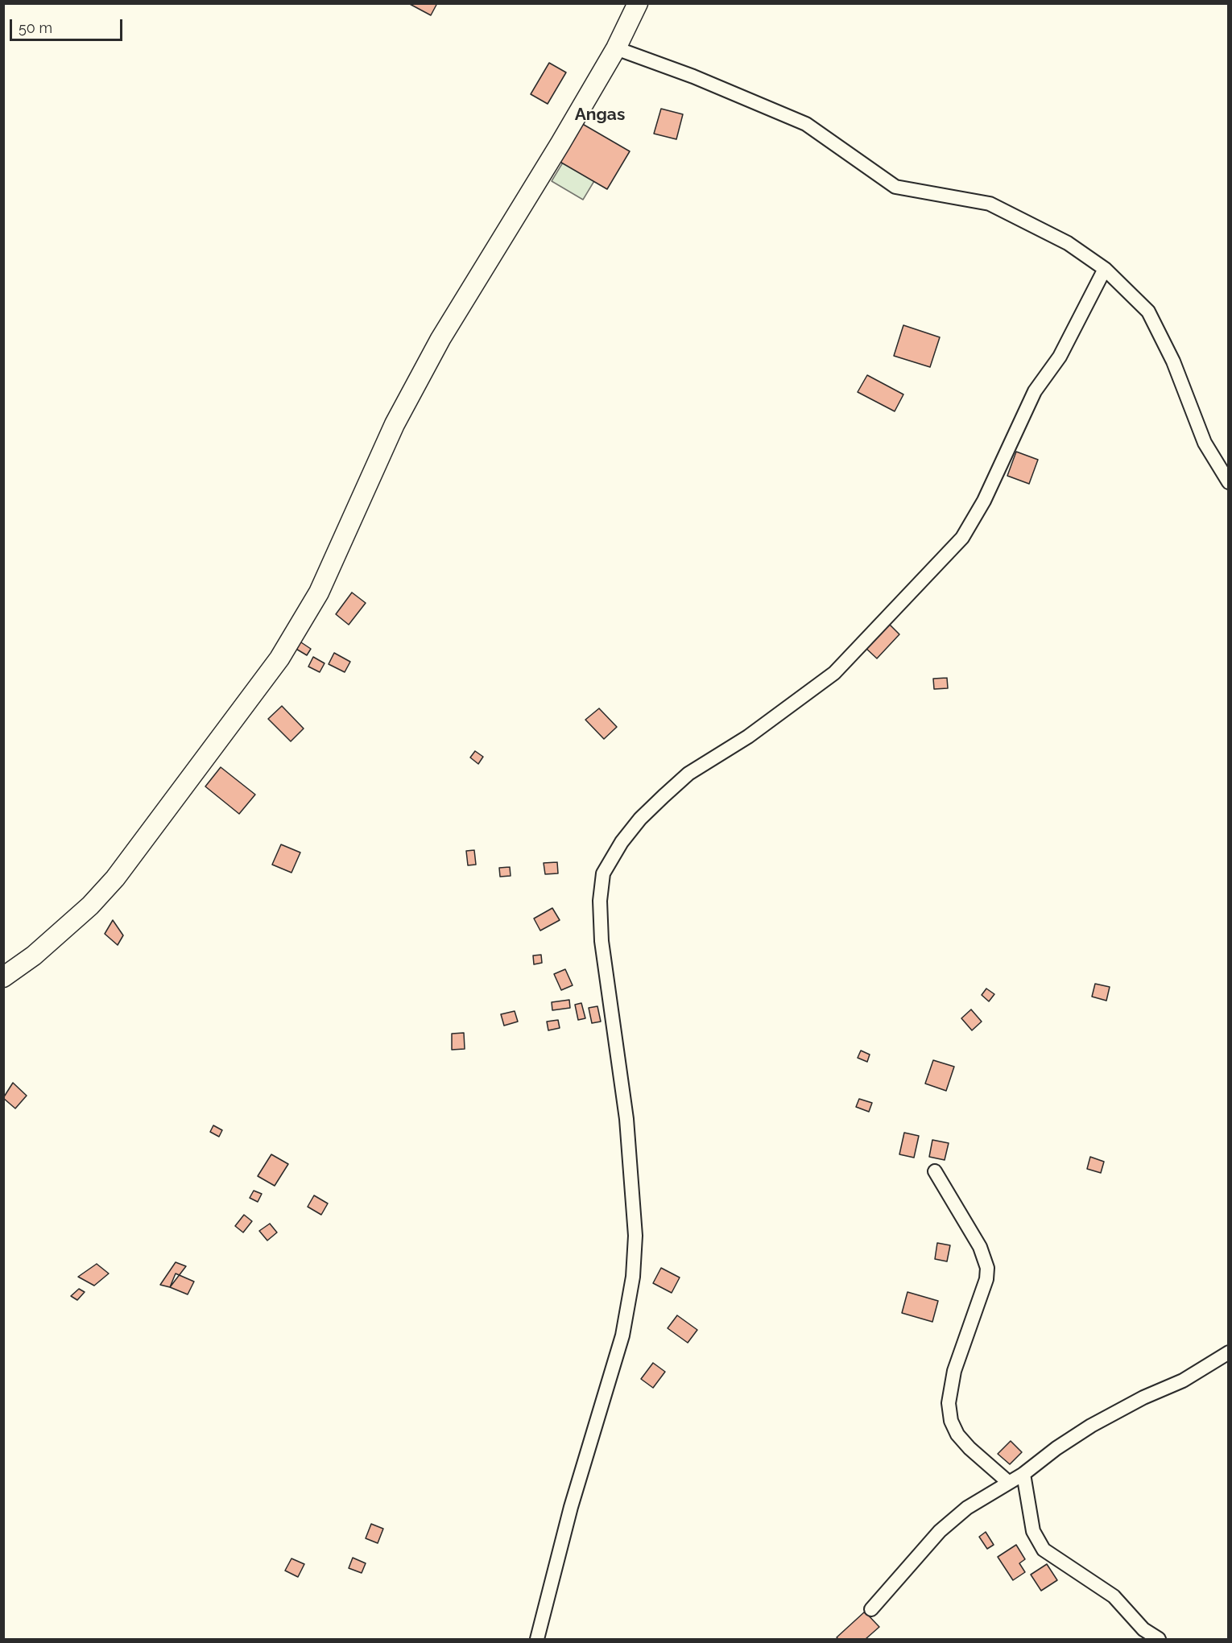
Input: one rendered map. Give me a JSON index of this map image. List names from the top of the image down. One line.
{"districts":["Angas"],"scale_bar":"50 m"}
